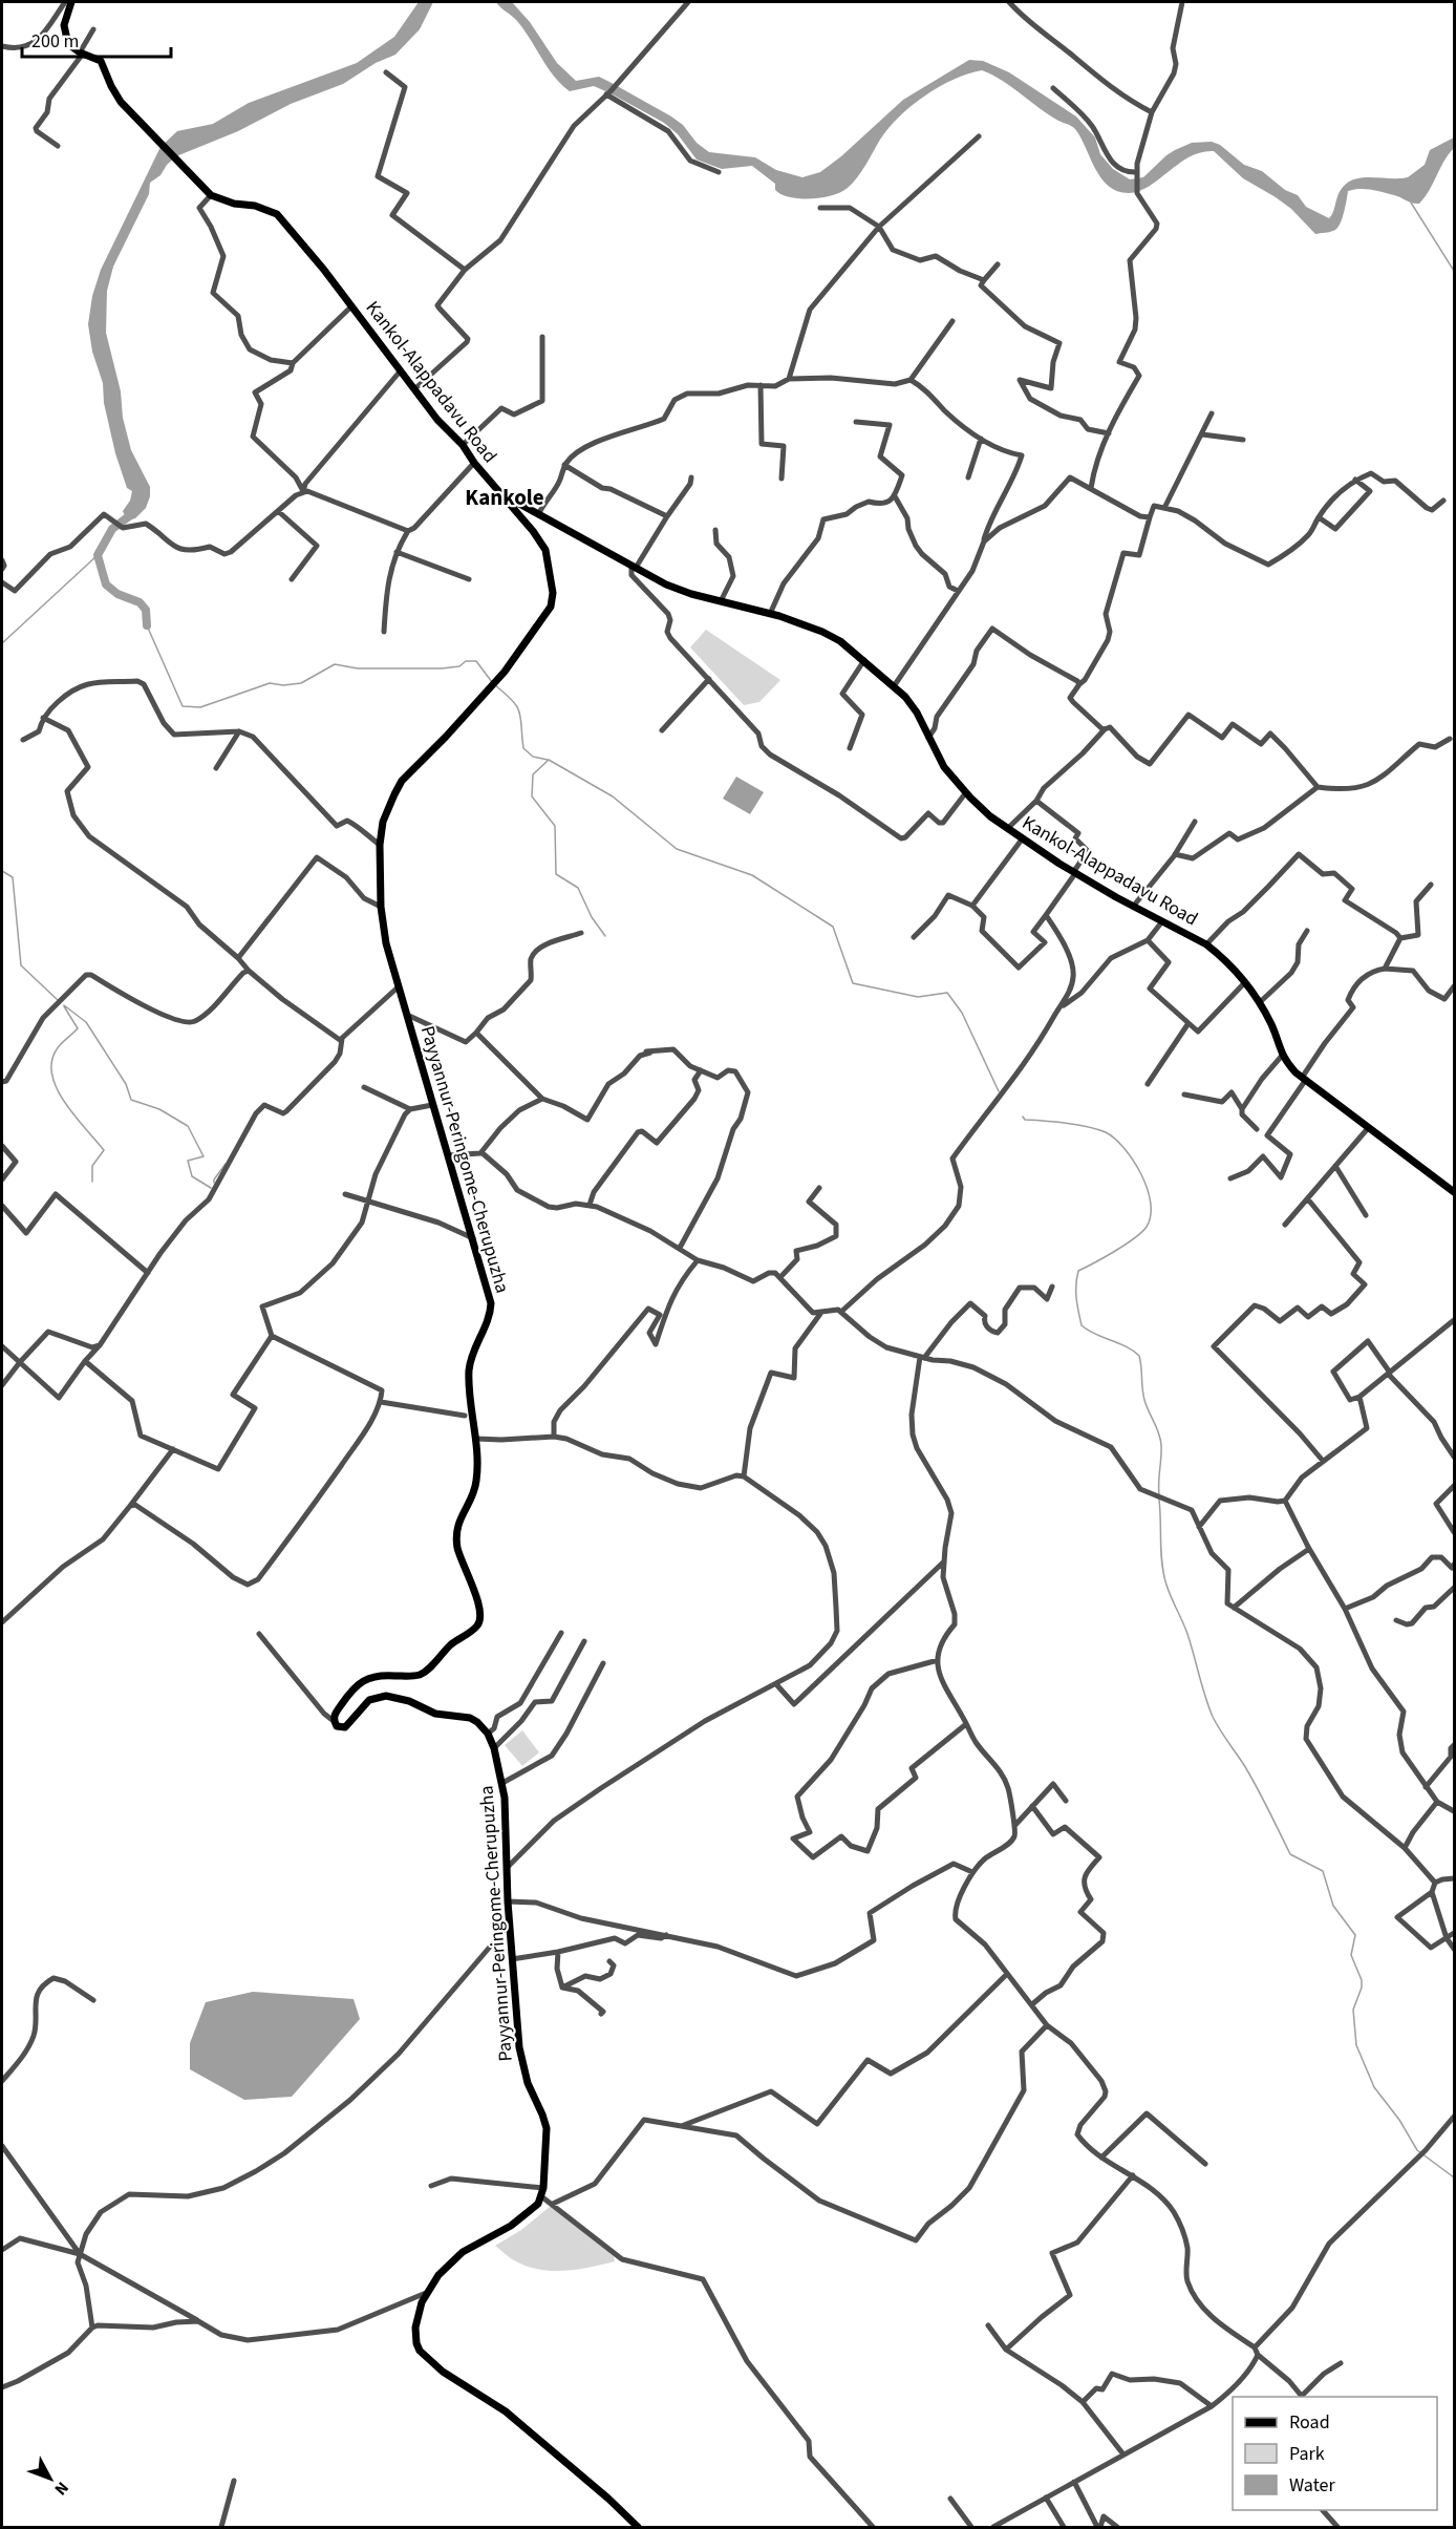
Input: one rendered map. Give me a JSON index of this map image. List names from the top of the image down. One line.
{"streets":{"main road":["Kankol-Alappadavu Road","Payyannur-Peringome-Cherupuzha"]},"crossings":[["Kankol-Alappadavu Road","Payyannur-Peringome-Cherupuzha"]],"districts":["Kankole"],"legend":["Road","Park","Water"],"scale_bar":"200 m","north":"bottom right"}
